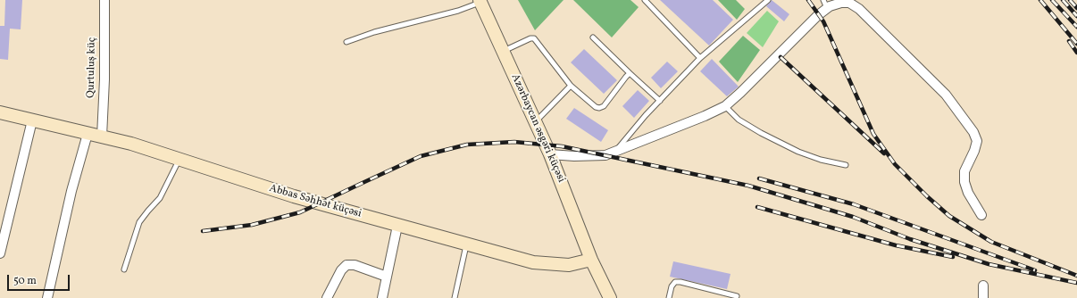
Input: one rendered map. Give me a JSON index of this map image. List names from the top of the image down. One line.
{"streets":{"main road":["Azərbaycan əsgəri küçəsi","Abbas Səhhət küçəsi"],"street":["Qurtuluş küç"]},"crossings":[["Qurtuluş küç","Abbas Səhhət küçəsi"],["Azərbaycan əsgəri küçəsi","Abbas Səhhət küçəsi"]],"scale_bar":"50 m"}
